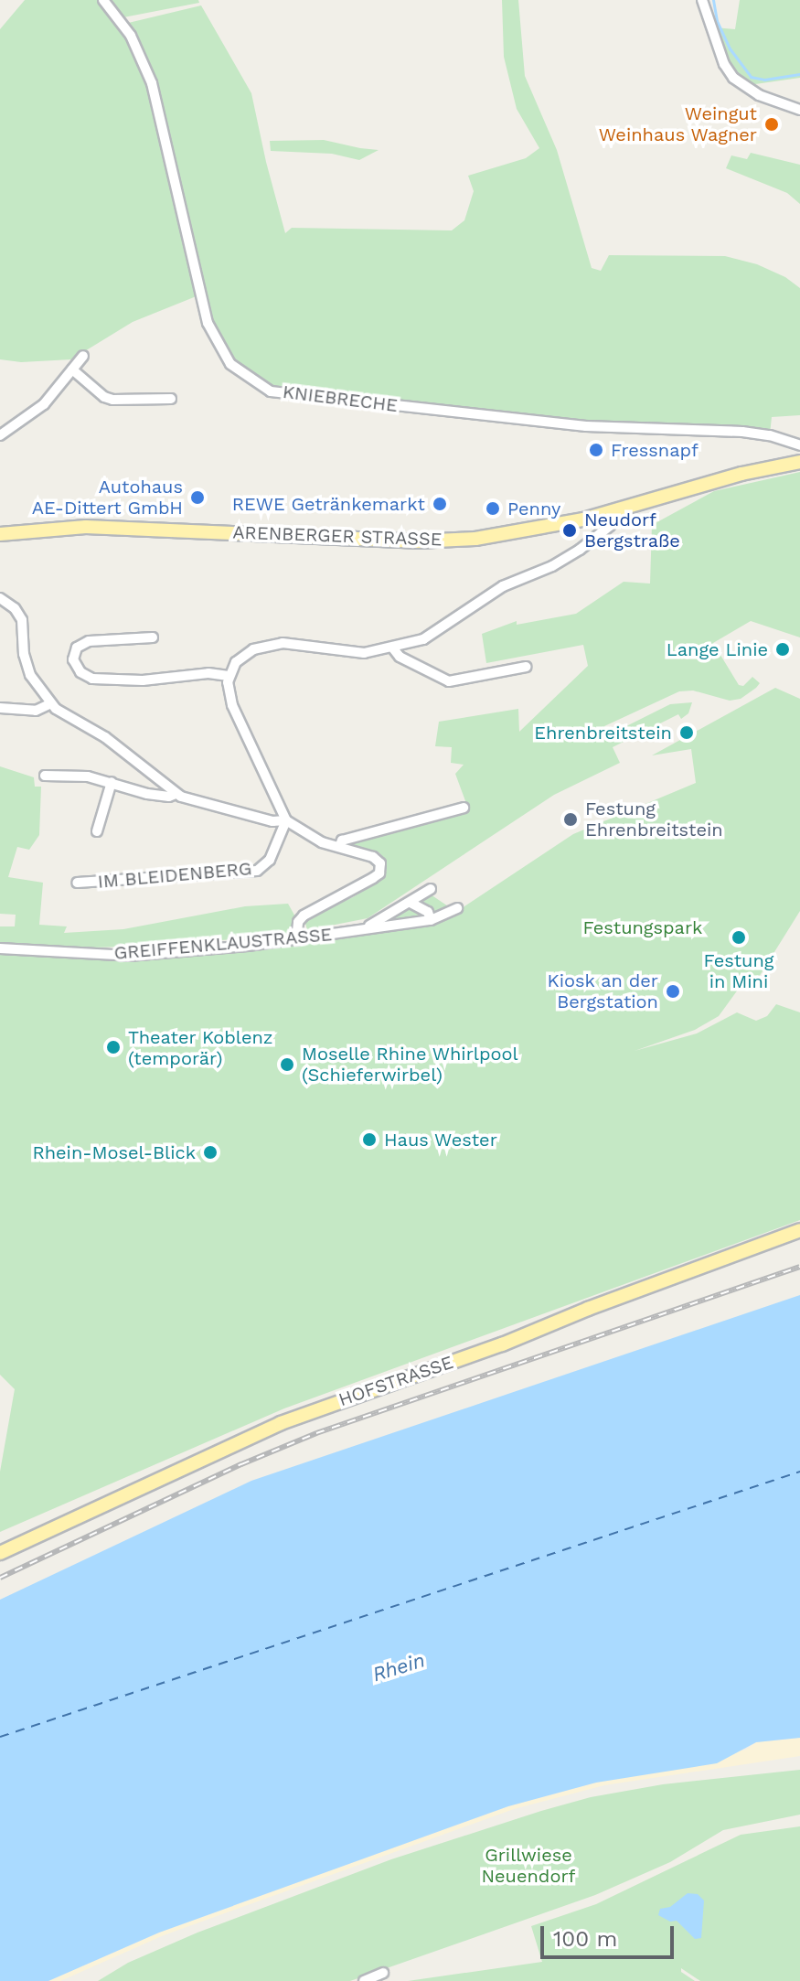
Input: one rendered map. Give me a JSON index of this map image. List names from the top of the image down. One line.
{"streets":{"main road":["ARENBERGER STRASSE","HOFSTRASSE"],"street":["KNIEBRECHE","IM BLEIDENBERG","GREIFFENKLAUSTRASSE"]},"water":["Rhein"],"parks":["Festungspark","Grillwiese Neuendorf"],"places":["Weingut Weinhaus Wagner","Fressnapf","Autohaus AE-Dittert GmbH","REWE Getränkemarkt","Penny","Neudorf Bergstraße","Lange Linie","Ehrenbreitstein","Festung Ehrenbreitstein","Festung in Mini","Kiosk an der Bergstation","Theater Koblenz (temporär)","Moselle Rhine Whirlpool (Schieferwirbel)","Haus Wester","Rhein-Mosel-Blick"],"scale_bar":"100 m"}
